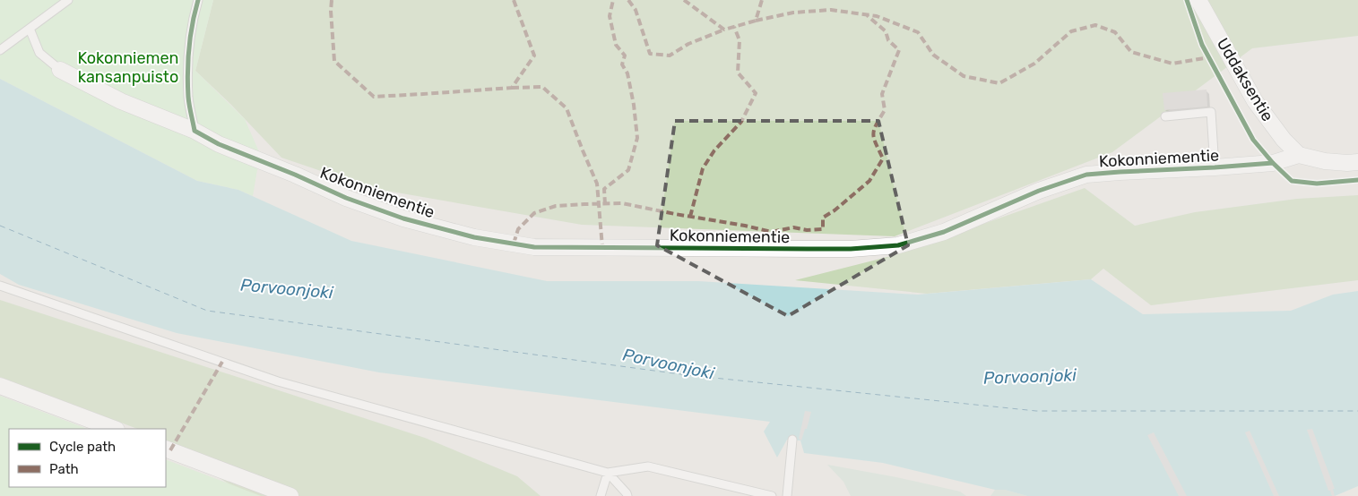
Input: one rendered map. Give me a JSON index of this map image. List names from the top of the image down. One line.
{"streets":{"street":["Uddaksentie","Kokonniementie"]},"crossings":[["Uddaksentie","Kokonniementie"]],"water":["Porvoonjoki"],"parks":["Kokonniemen kansanpuisto"],"legend":["Cycle path","Path"]}
